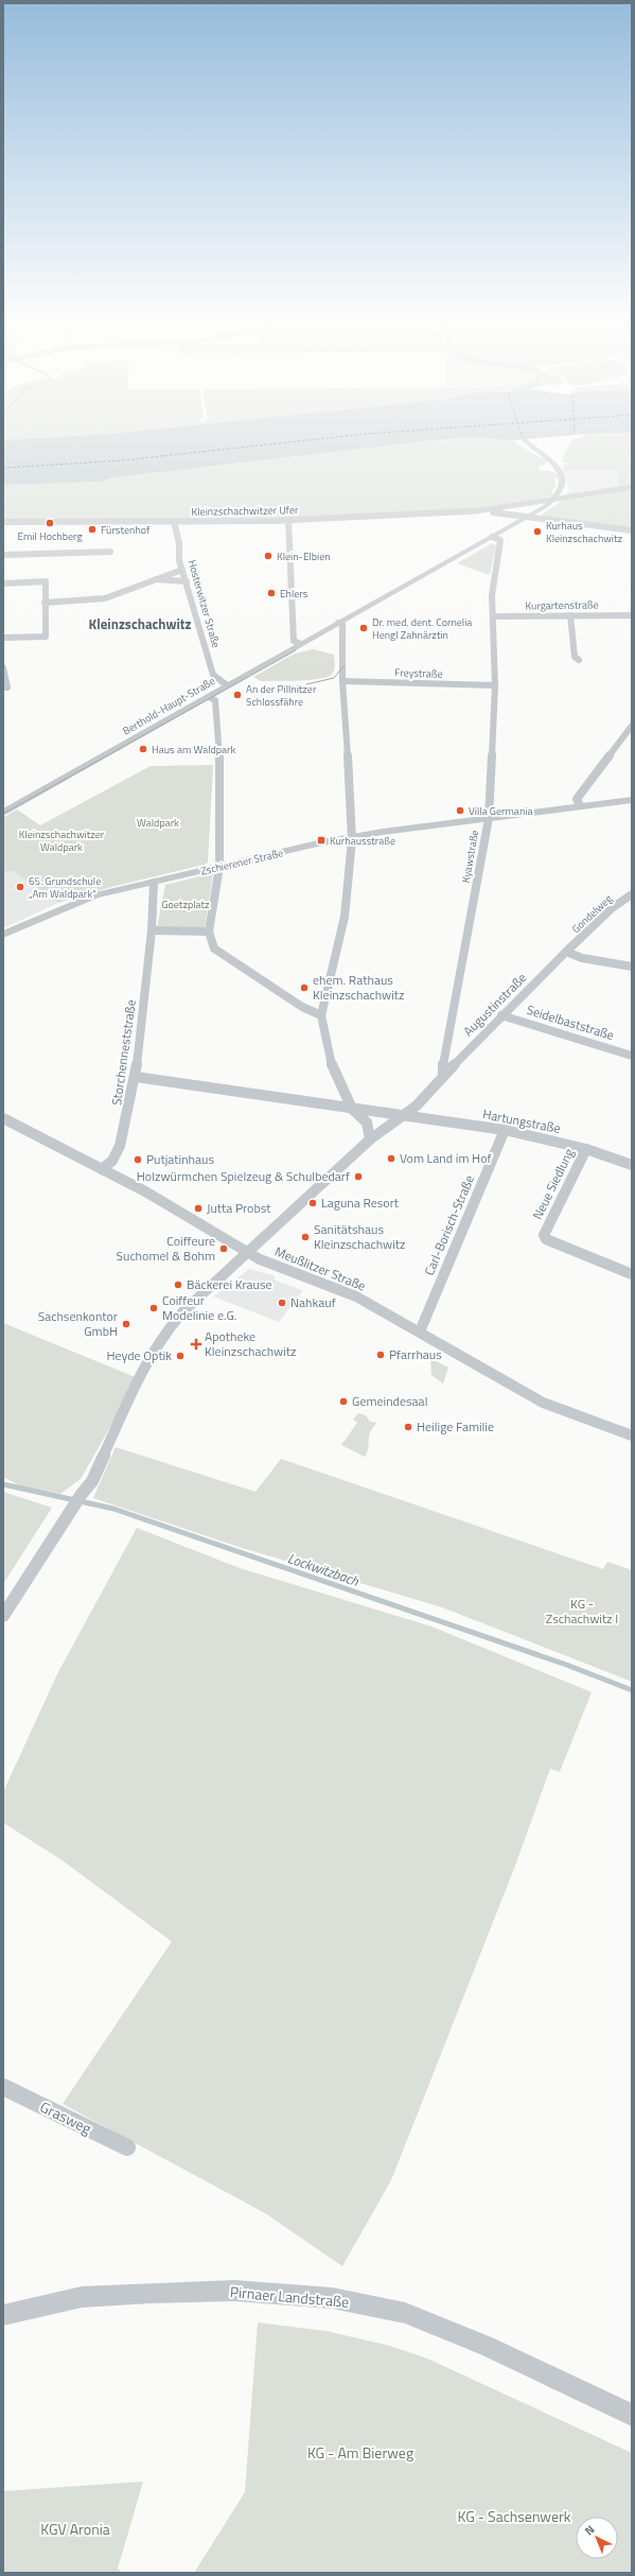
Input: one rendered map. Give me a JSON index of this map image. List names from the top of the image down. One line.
{"streets":{"street":["Kleinzschachwitzer Ufer","Hosterwitzer Straße","Kurgartenstraße","Freystraße","Berthold-Haupt-Straße","Kyawstraße","Zschierener Straße","Gondelweg","Augustinstraße","Seidelbaststraße","Storchenneststraße","Hartungstraße","Neue Siedlung","Carl-Borisch-Straße","Meußlitzer Straße","Grasweg","Pirnaer Landstraße"]},"crossings":[["Kleinzschachwitzer Ufer","Hosterwitzer Straße"],["Kleinzschachwitzer Ufer","Berthold-Haupt-Straße"],["Hosterwitzer Straße","Berthold-Haupt-Straße"],["Kurgartenstraße","Kyawstraße"],["Freystraße","Kyawstraße"],["Berthold-Haupt-Straße","Kyawstraße"],["Kyawstraße","Zschierener Straße"],["Kyawstraße","Augustinstraße"],["Gondelweg","Augustinstraße"],["Augustinstraße","Seidelbaststraße"],["Storchenneststraße","Meußlitzer Straße"],["Hartungstraße","Neue Siedlung"],["Hartungstraße","Carl-Borisch-Straße"],["Carl-Borisch-Straße","Meußlitzer Straße"]],"districts":["Kleinzschachwitz"],"water":["Lockwitzbach"],"parks":["Waldpark","Kleinzschachwitzer Waldpark","Goetzplatz","KG - Zschachwitz I","KG - Am Bierweg","KG - Sachsenwerk","KGV Aronia"],"places":{"other":["Emil Hochberg","Fürstenhof","Kurhaus Kleinzschachwitz","Klein-Elbien","Ehlers","Dr. med. dent. Cornelia Hengl Zahnärztin","An der Pillnitzer Schlossfähre","Haus am Waldpark","Villa Germania","65. Grundschule „Am Waldpark“","ehem. Rathaus Kleinzschachwitz","Vom Land im Hof","Putjatinhaus","Holzwürmchen Spielzeug & Schulbedarf","Laguna Resort","Jutta Probst","Sanitätshaus Kleinzschachwitz","Coiffeure Suchomel & Bohm","Bäckerei Krause","Nahkauf","Coiffeur Modelinie e.G.","Sachsenkontor GmbH","Pfarrhaus","Heyde Optik","Gemeindesaal","Heilige Familie"],"transit":["Kurhausstraße"],"health":["Apotheke Kleinzschachwitz"]},"north":"top left"}
